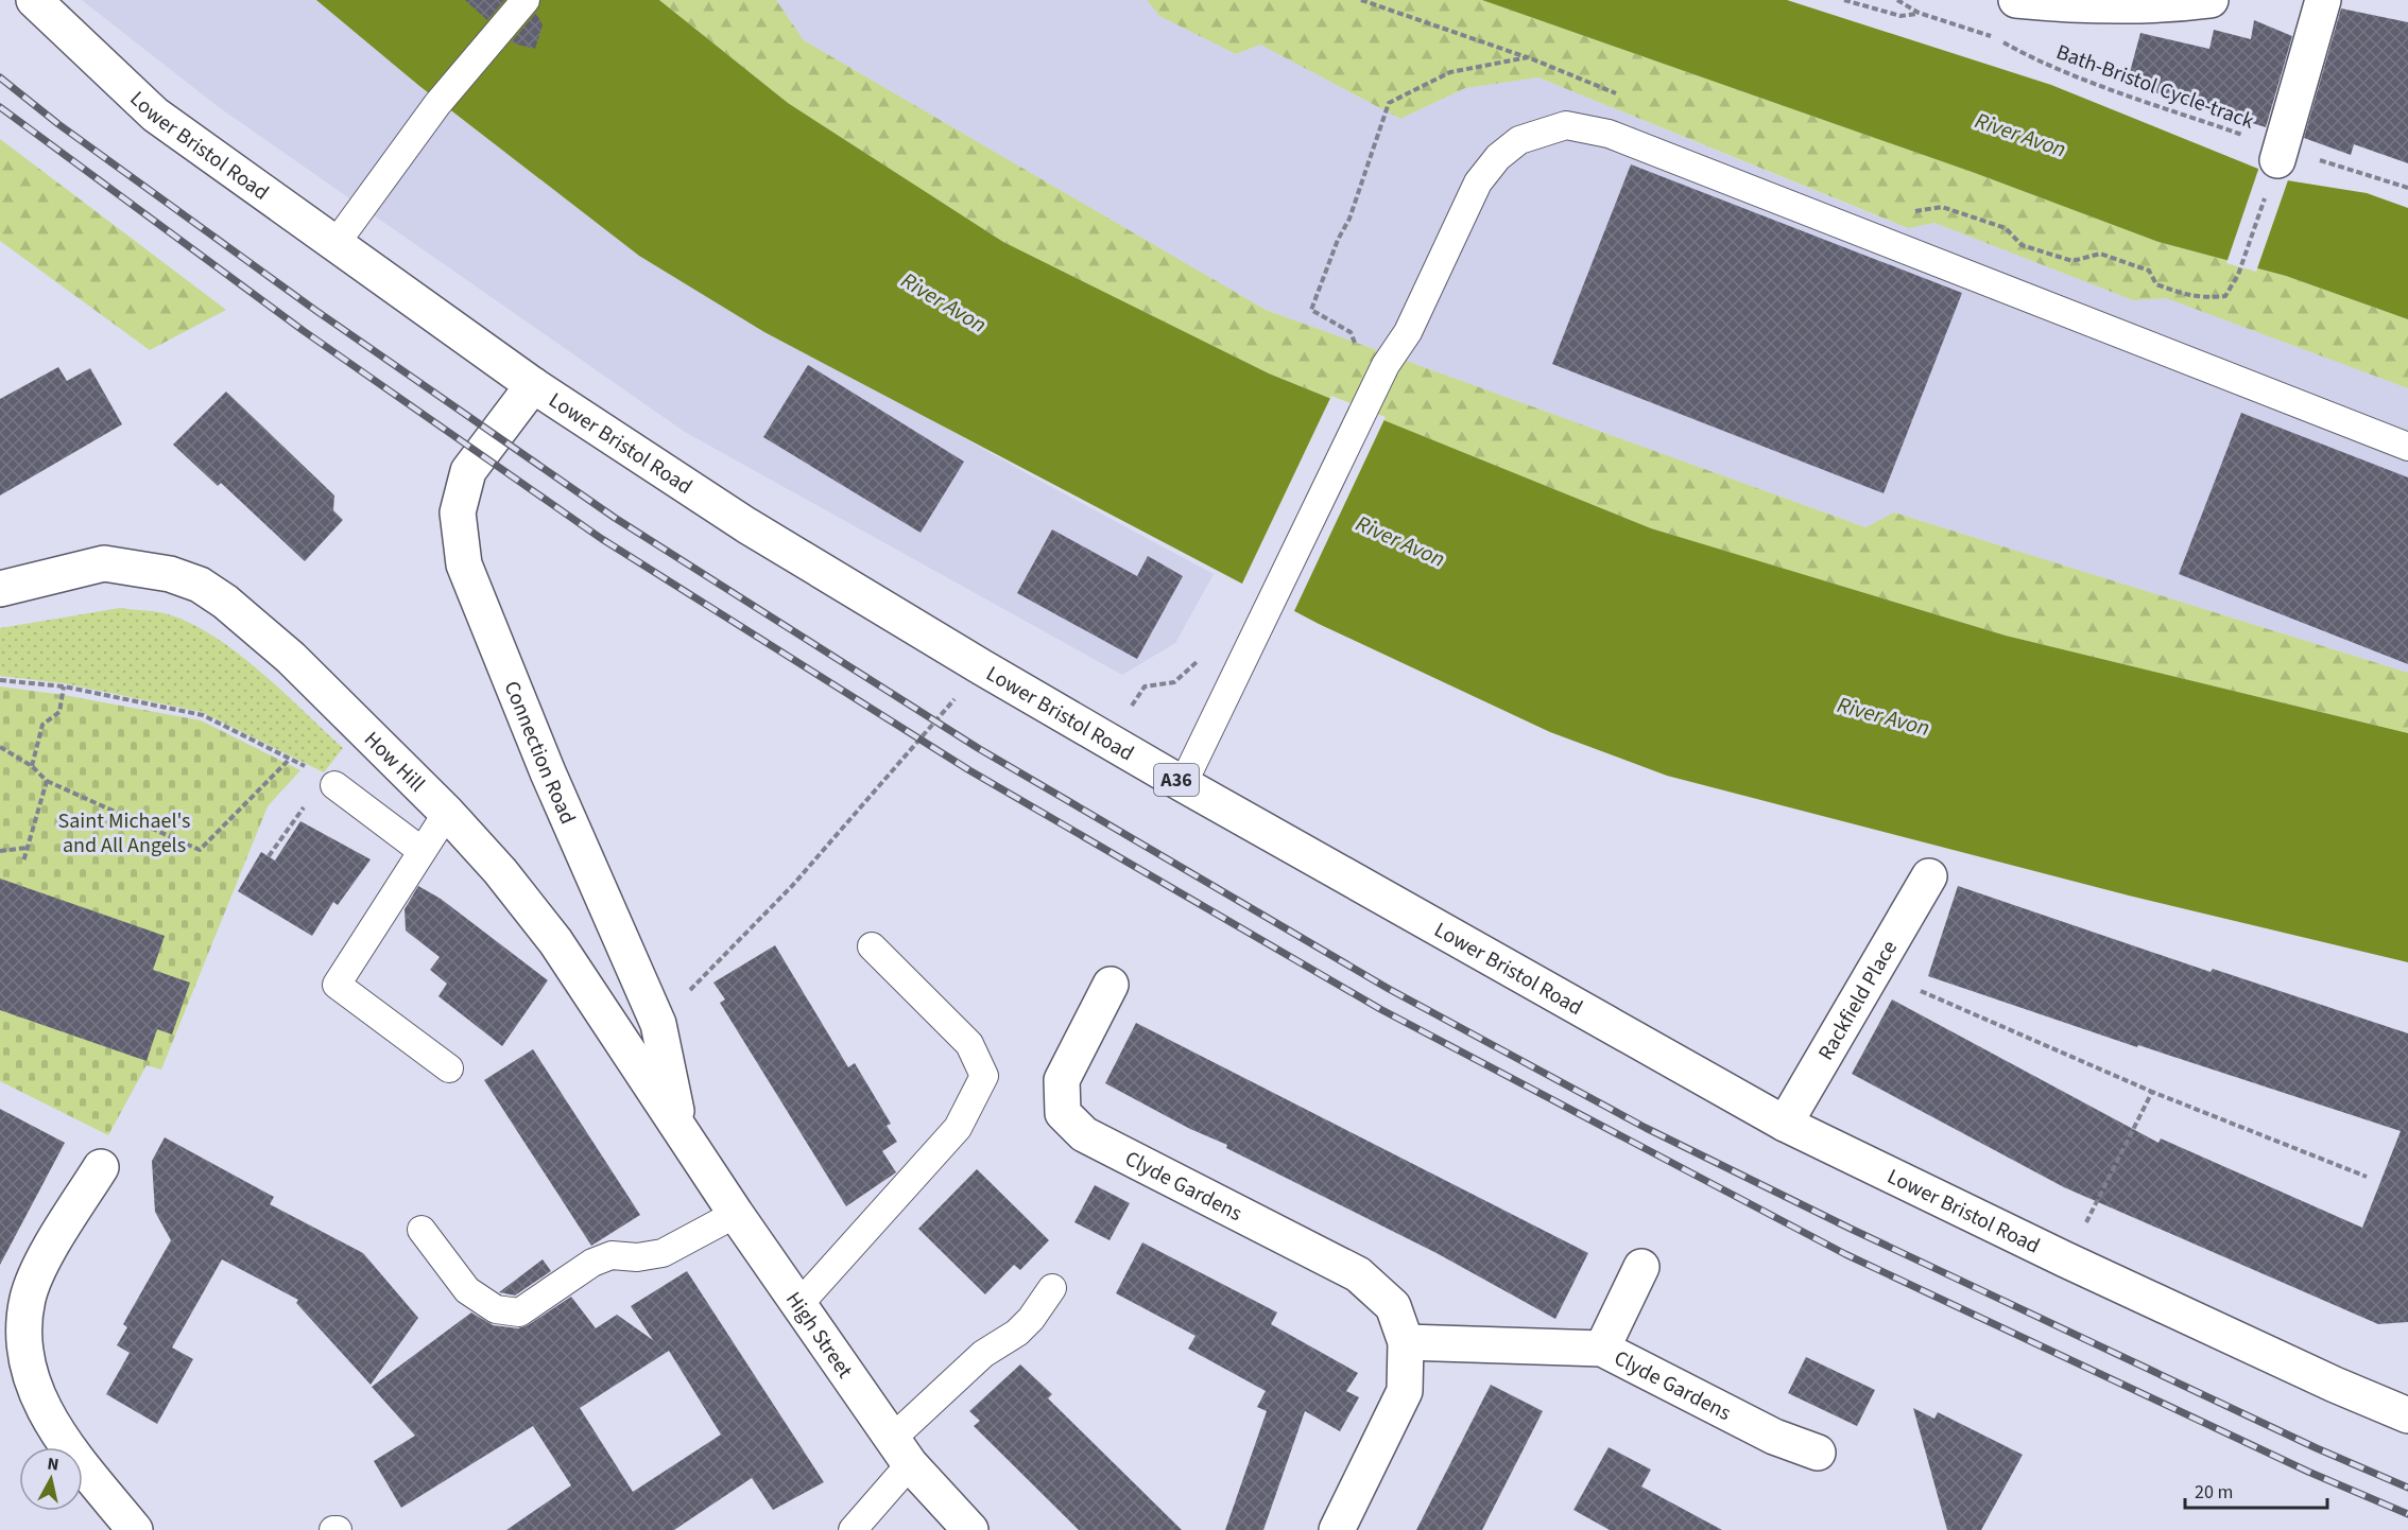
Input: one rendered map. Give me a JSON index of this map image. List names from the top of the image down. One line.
{"streets":{"main road":["Lower Bristol Road","Connection Road","How Hill","A36","Rackfield Place","Clyde Gardens","High Street"],"path":["Bath-Bristol Cycle-track"]},"crossings":[["Lower Bristol Road","Connection Road"],["Lower Bristol Road","Rackfield Place"],["Connection Road","How Hill"],["Connection Road","High Street"],["How Hill","High Street"]],"water":["River Avon"],"parks":["Saint Michael's and All Angels"],"scale_bar":"20 m","north":"top"}
